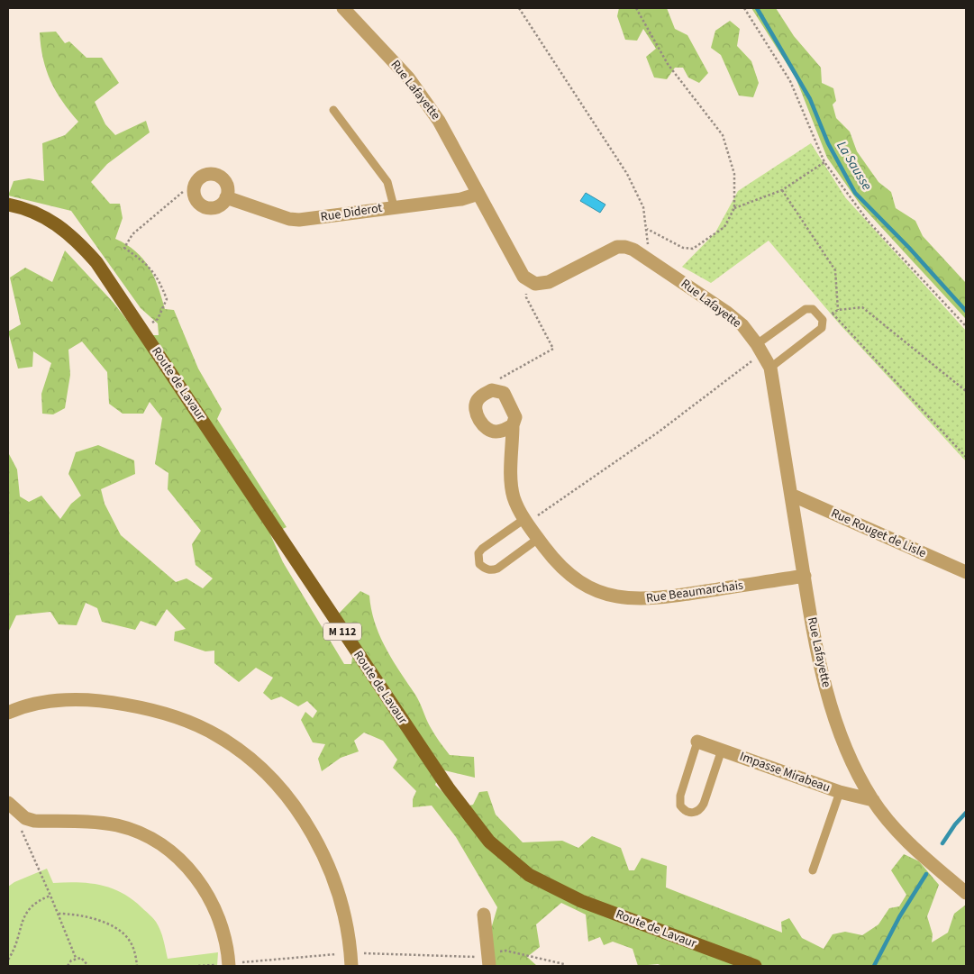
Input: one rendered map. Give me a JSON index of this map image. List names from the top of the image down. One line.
{"streets":{"main road":["Route de Lavaur","M 112"],"street":["Rue Lafayette","Rue Diderot","Rue Rouget de Lisle","Rue Beaumarchais","Impasse Mirabeau"]},"crossings":[["Rue Lafayette","Rue Diderot"],["Rue Lafayette","Rue Rouget de Lisle"],["Rue Lafayette","Rue Beaumarchais"],["Rue Lafayette","Impasse Mirabeau"]],"water":["La Sausse"]}
